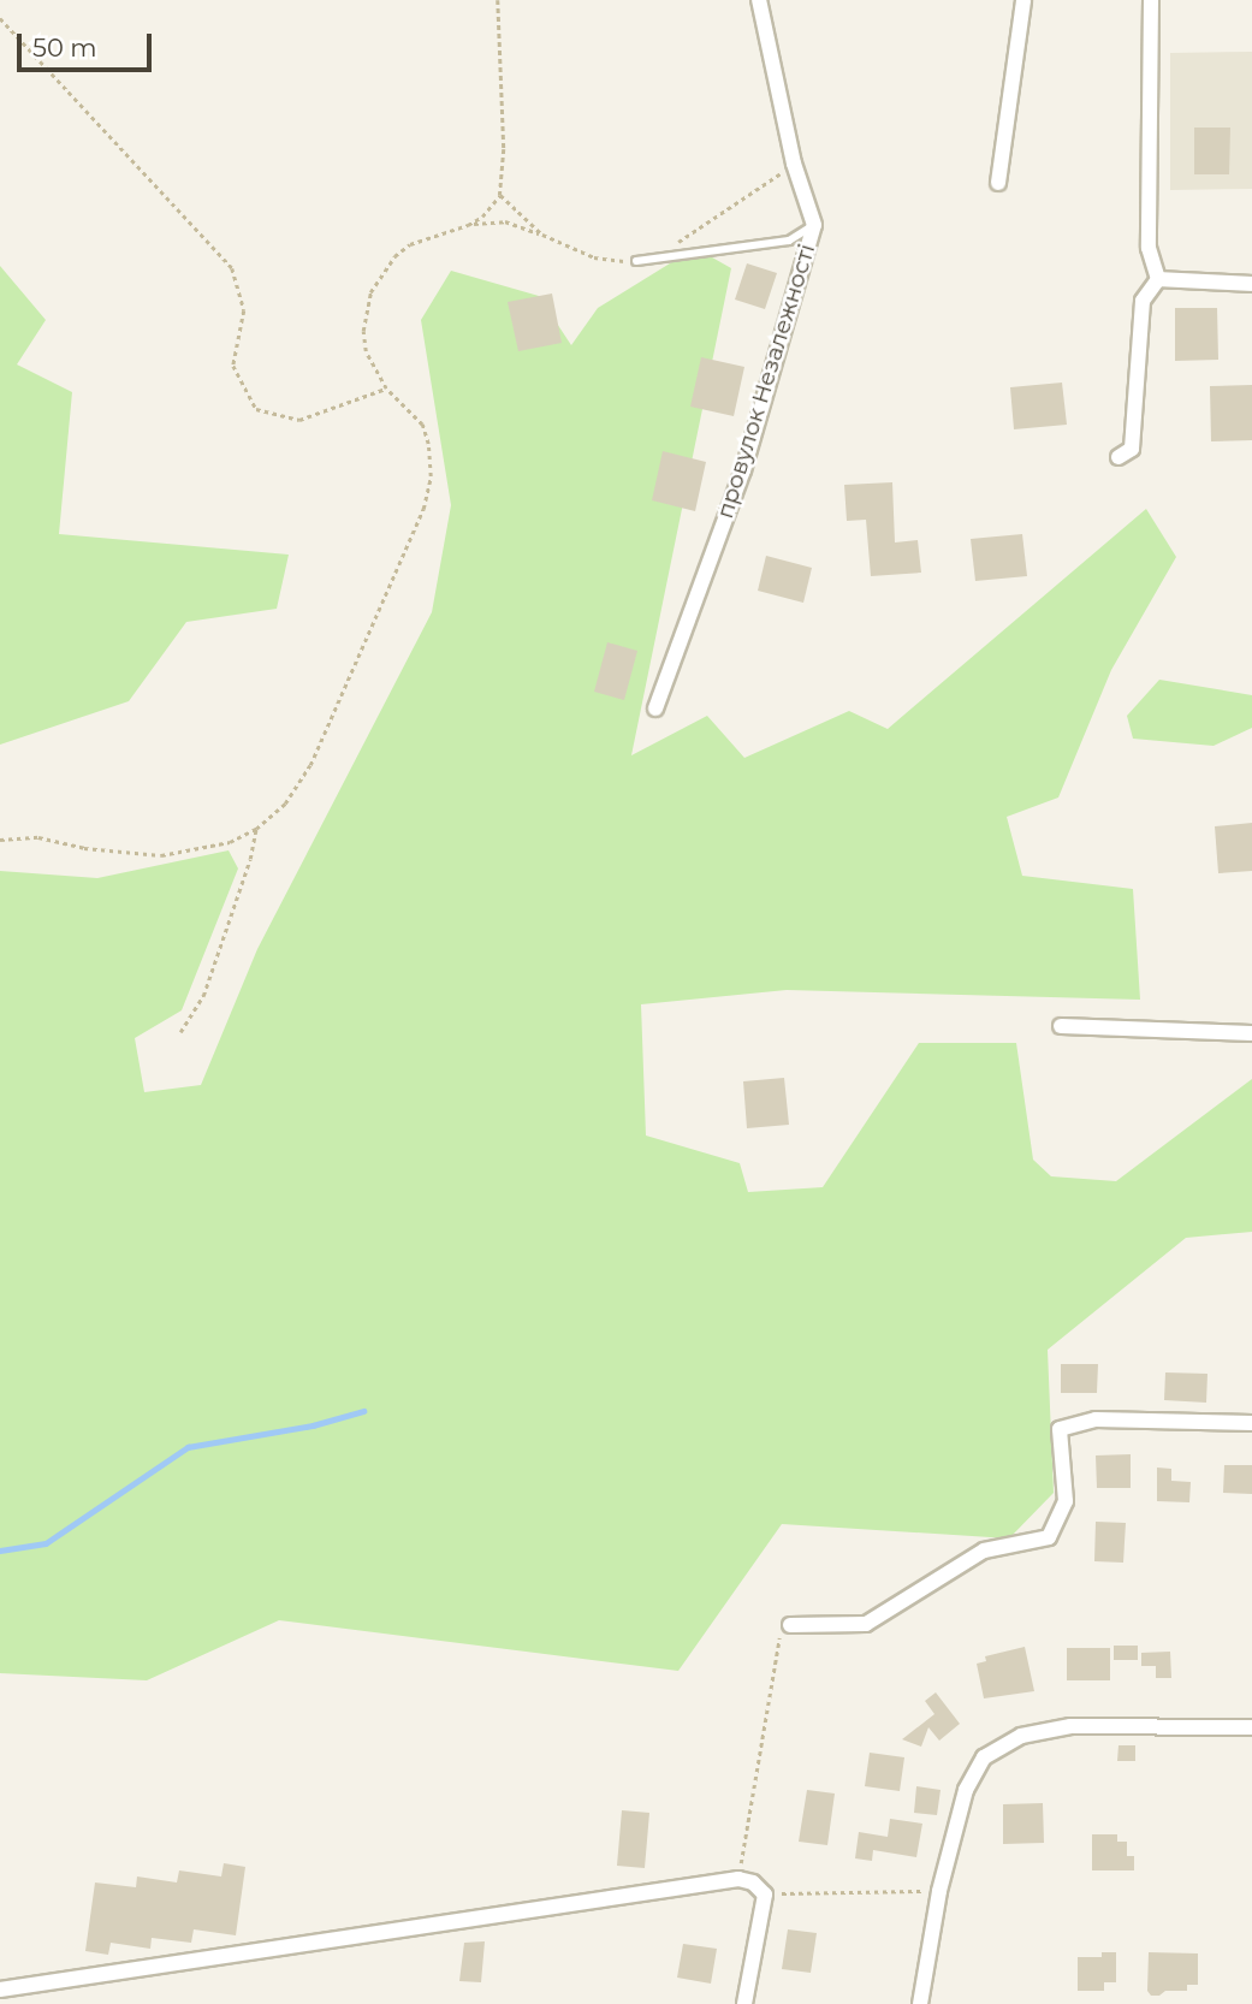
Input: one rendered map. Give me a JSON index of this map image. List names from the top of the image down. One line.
{"streets":{"street":["провулок Незалежності"]},"scale_bar":"50 m"}
